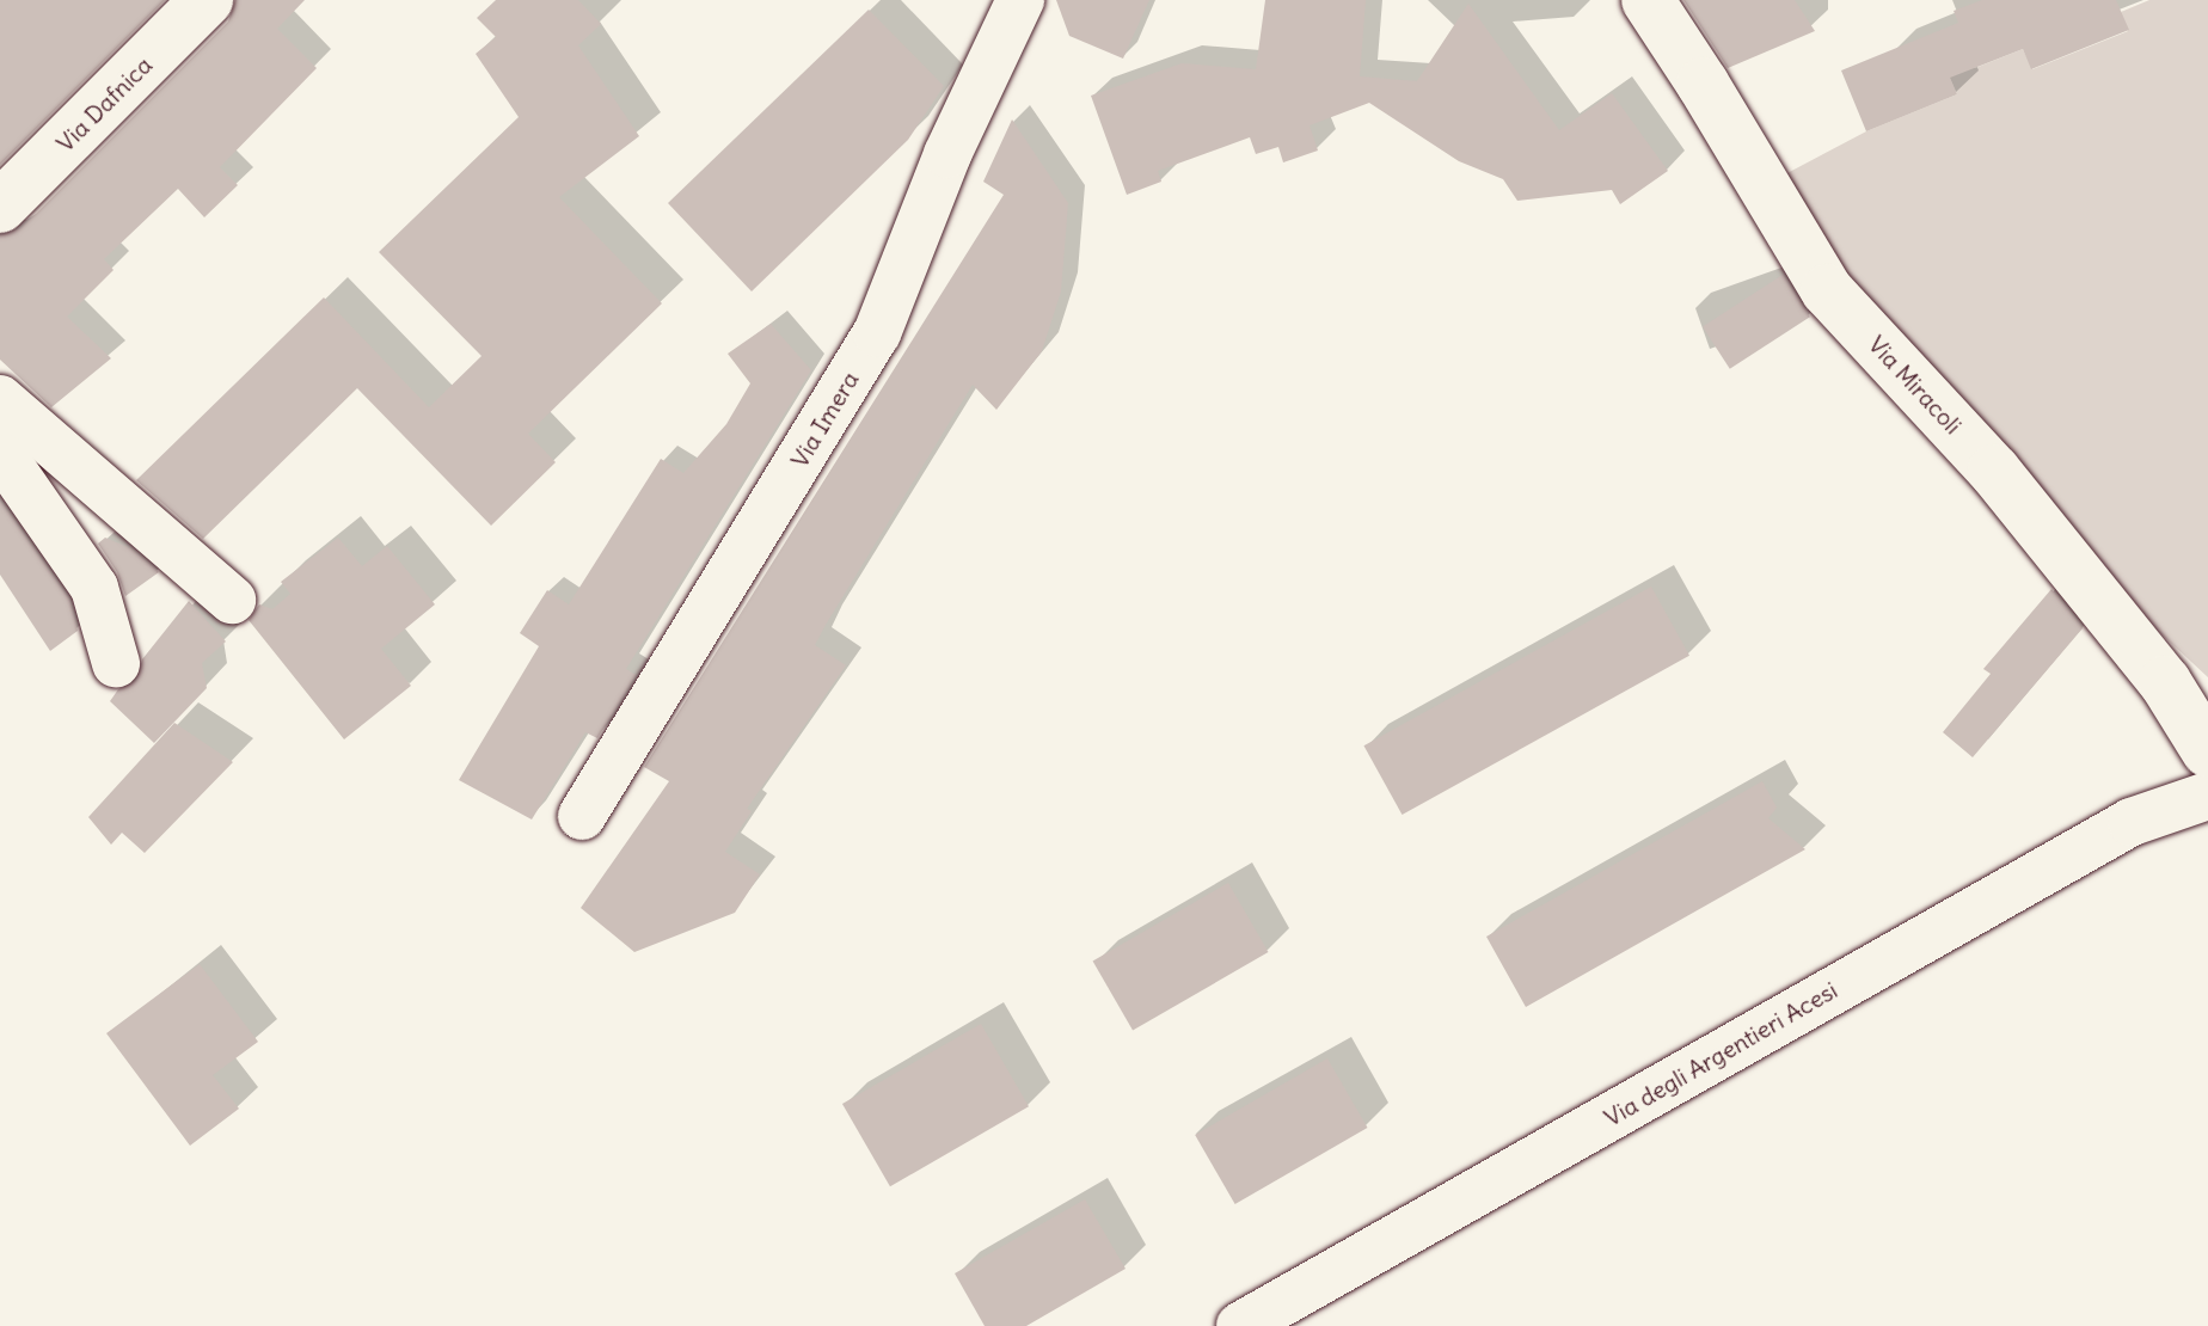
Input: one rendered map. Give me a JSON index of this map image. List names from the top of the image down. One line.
{"streets":{"street":["Via Dafnica","Via Miracoli","Via Imera","Via degli Argentieri Acesi"]}}
